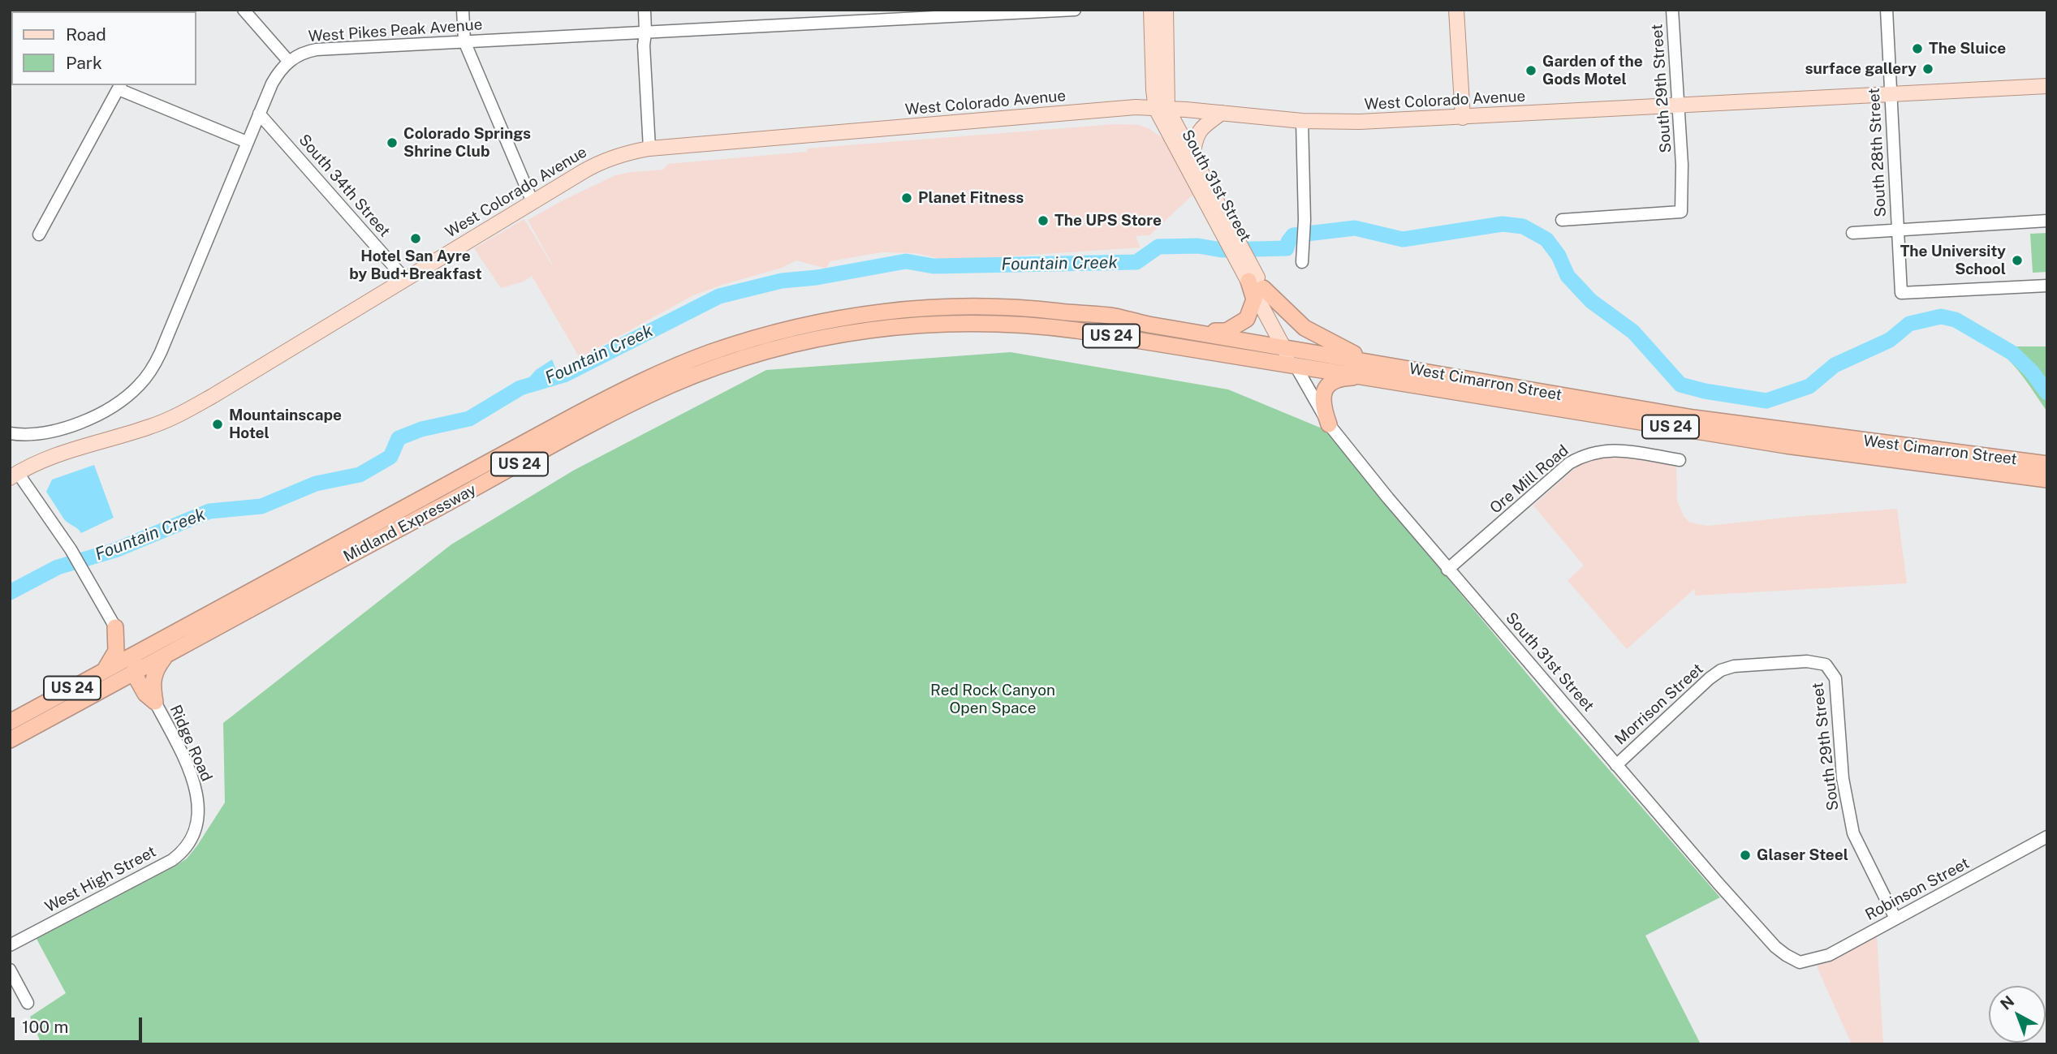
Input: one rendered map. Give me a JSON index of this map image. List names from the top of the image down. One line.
{"streets":{"highway":["US 24","West Cimarron Street","Midland Expressway"],"main road":["West Colorado Avenue","South 31st Street"],"street":["West Pikes Peak Avenue","South 29th Street","South 28th Street","South 34th Street","Ore Mill Road","Morrison Street","Ridge Road","West High Street","Robinson Street"]},"crossings":[["West Pikes Peak Avenue","South 34th Street"],["South 29th Street","West Colorado Avenue"],["South 29th Street","Morrison Street"],["South 29th Street","Robinson Street"],["West Colorado Avenue","South 28th Street"],["West Colorado Avenue","South 34th Street"],["West Colorado Avenue","South 31st Street"],["South 31st Street","West Cimarron Street"],["South 31st Street","Ore Mill Road"],["South 31st Street","Morrison Street"],["South 31st Street","Robinson Street"],["West Cimarron Street","Midland Expressway"],["Ridge Road","West High Street"]],"water":["Fountain Creek"],"parks":["Red Rock Canyon Open Space"],"places":["The Sluice","surface gallery","Garden of the Gods Motel","Colorado Springs Shrine Club","Planet Fitness","The UPS Store","Hotel San Ayre by Bud+Breakfast","The University School","Mountainscape Hotel","Glaser Steel"],"legend":["Road","Park"],"scale_bar":"100 m","north":"top left"}
